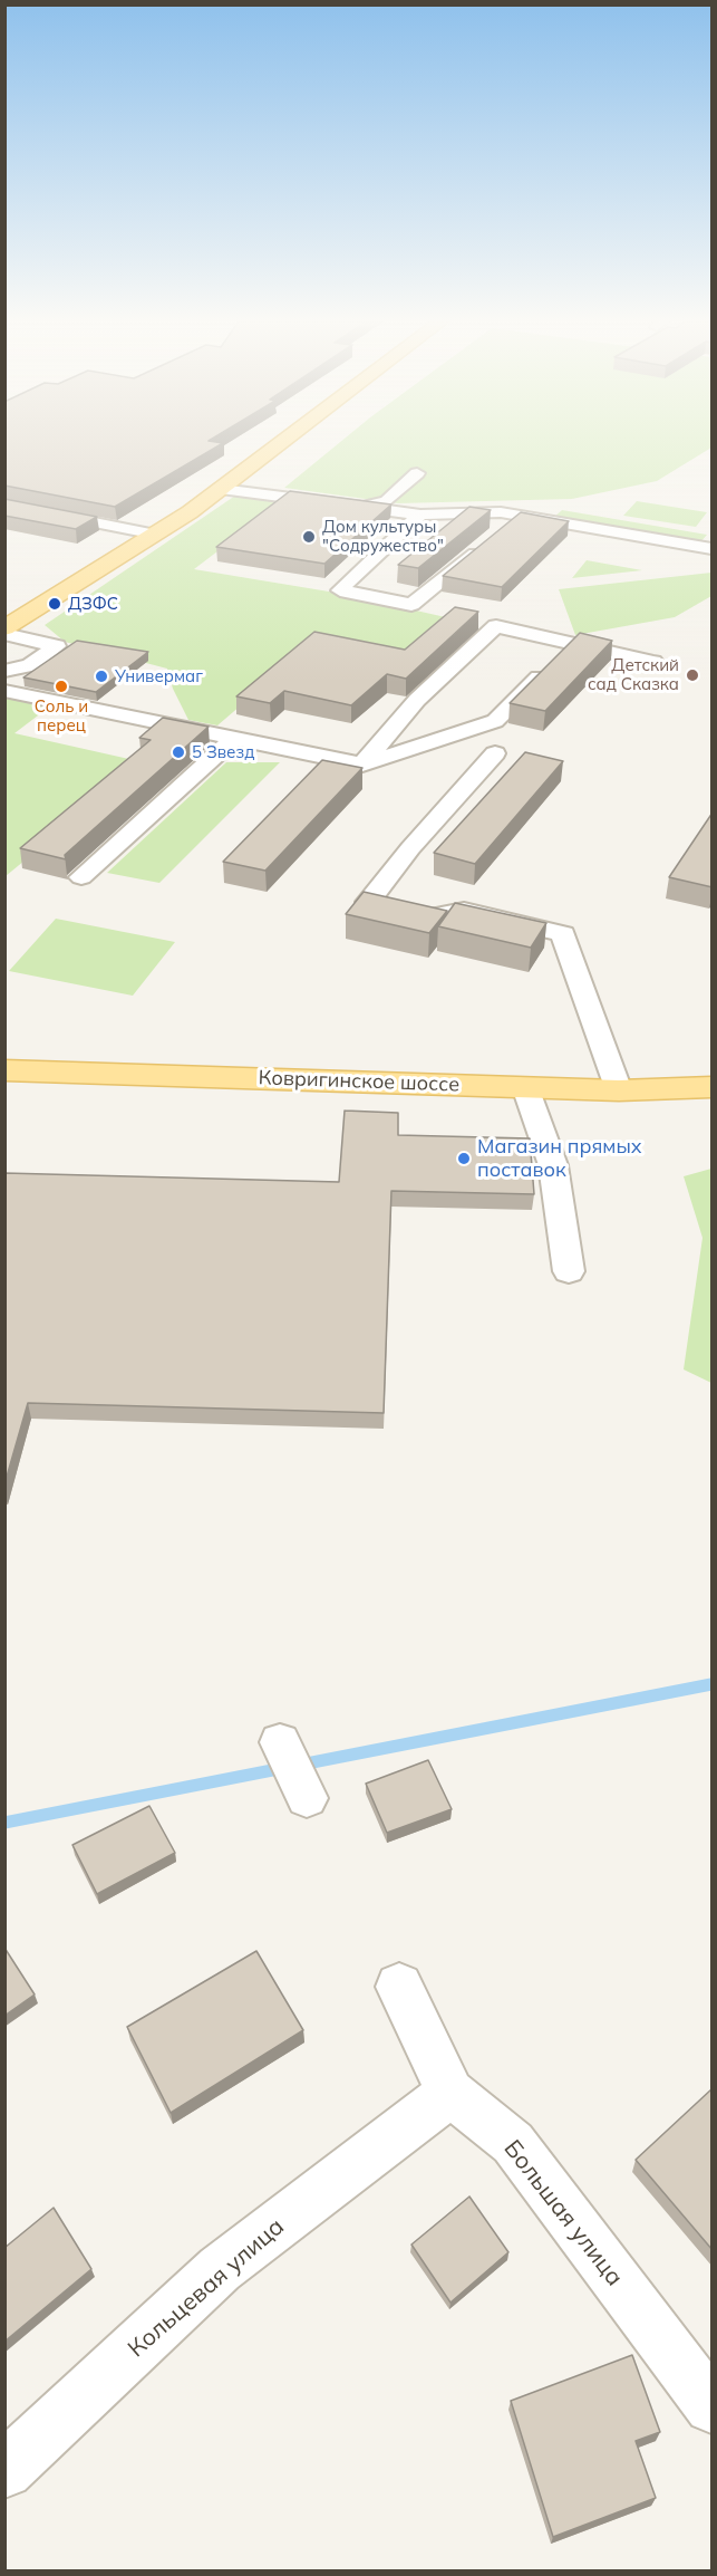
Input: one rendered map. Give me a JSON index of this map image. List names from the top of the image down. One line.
{"streets":{"main road":["Ковригинское шоссе"],"street":["Большая улица","Кольцевая улица"]},"crossings":[["Большая улица","Кольцевая улица"]],"places":["Дом культуры \"Содружество\"","ДЗФС","Детский сад Сказка","Универмаг","Соль и перец","5 Звезд","Магазин прямых поставок"]}
